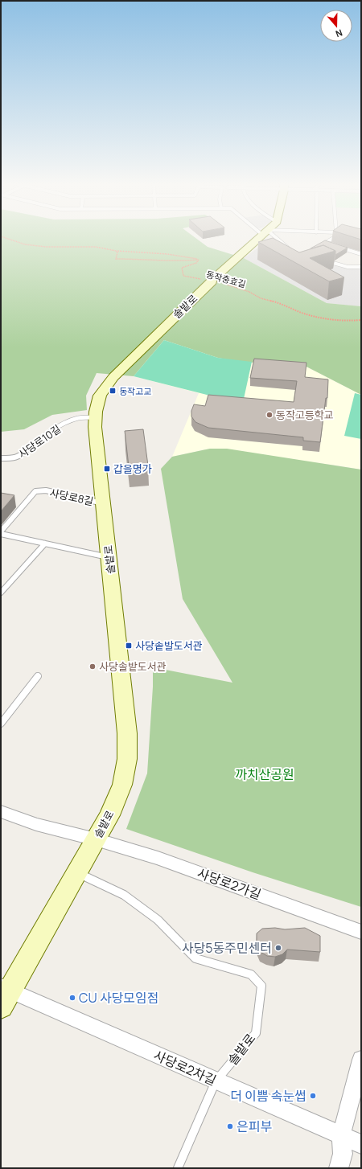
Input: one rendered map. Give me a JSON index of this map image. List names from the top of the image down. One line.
{"streets":{"street":["솔밭로","사당로2가길","사당로2차길"],"lane":["사당로10길","사당로8길"],"path":["동작충효길"]},"crossings":[["동작충효길","솔밭로"],["솔밭로","사당로10길"],["솔밭로","사당로8길"],["솔밭로","사당로2가길"],["솔밭로","사당로2차길"]],"parks":["까치산공원"],"places":{"transit":["동작고교","갑을명가","사당솥발도서관"],"other":["동작고등학교","사당솔밭도서관","사당5동주민센터","CU 사당모임점","더 이쁨 속눈썹","은피부"]},"north":"bottom"}
